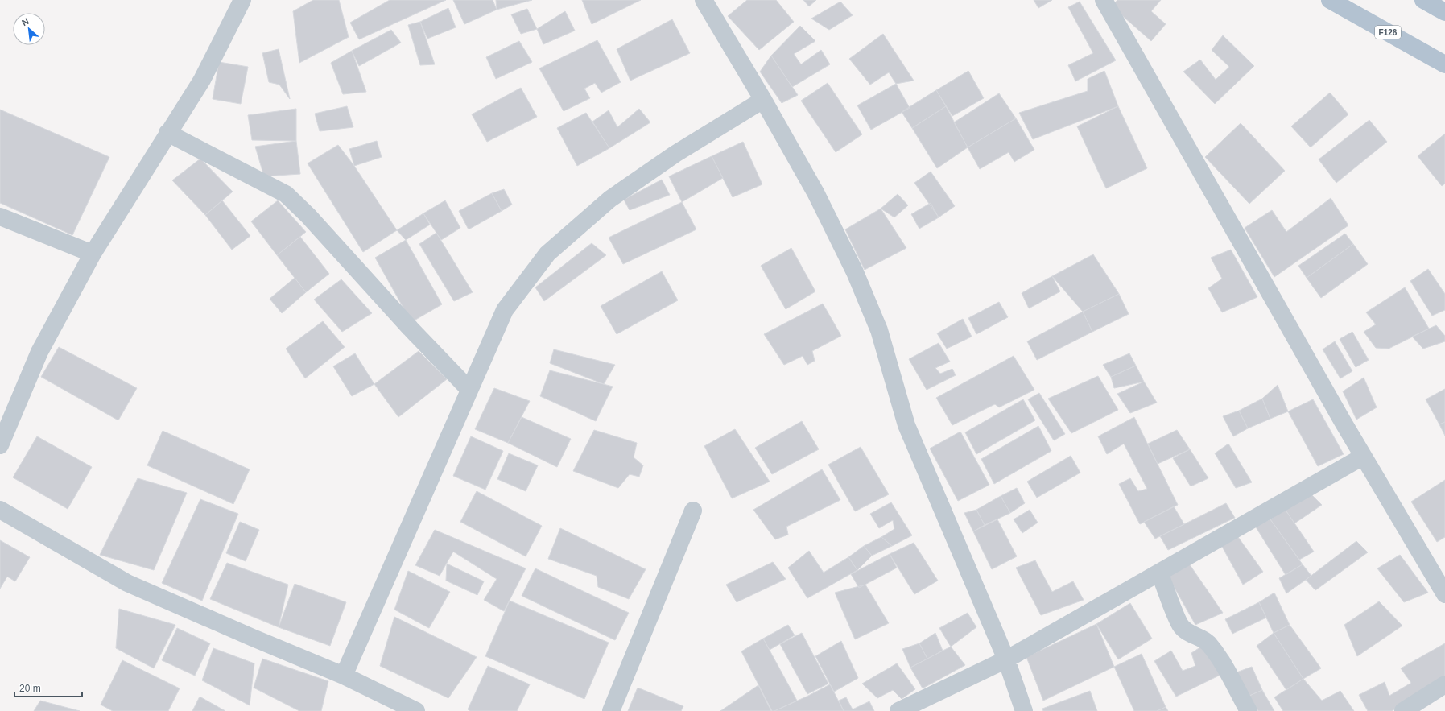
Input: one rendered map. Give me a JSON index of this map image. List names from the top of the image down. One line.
{"streets":{"main road":["F126"]},"scale_bar":"20 m","north":"top left"}
